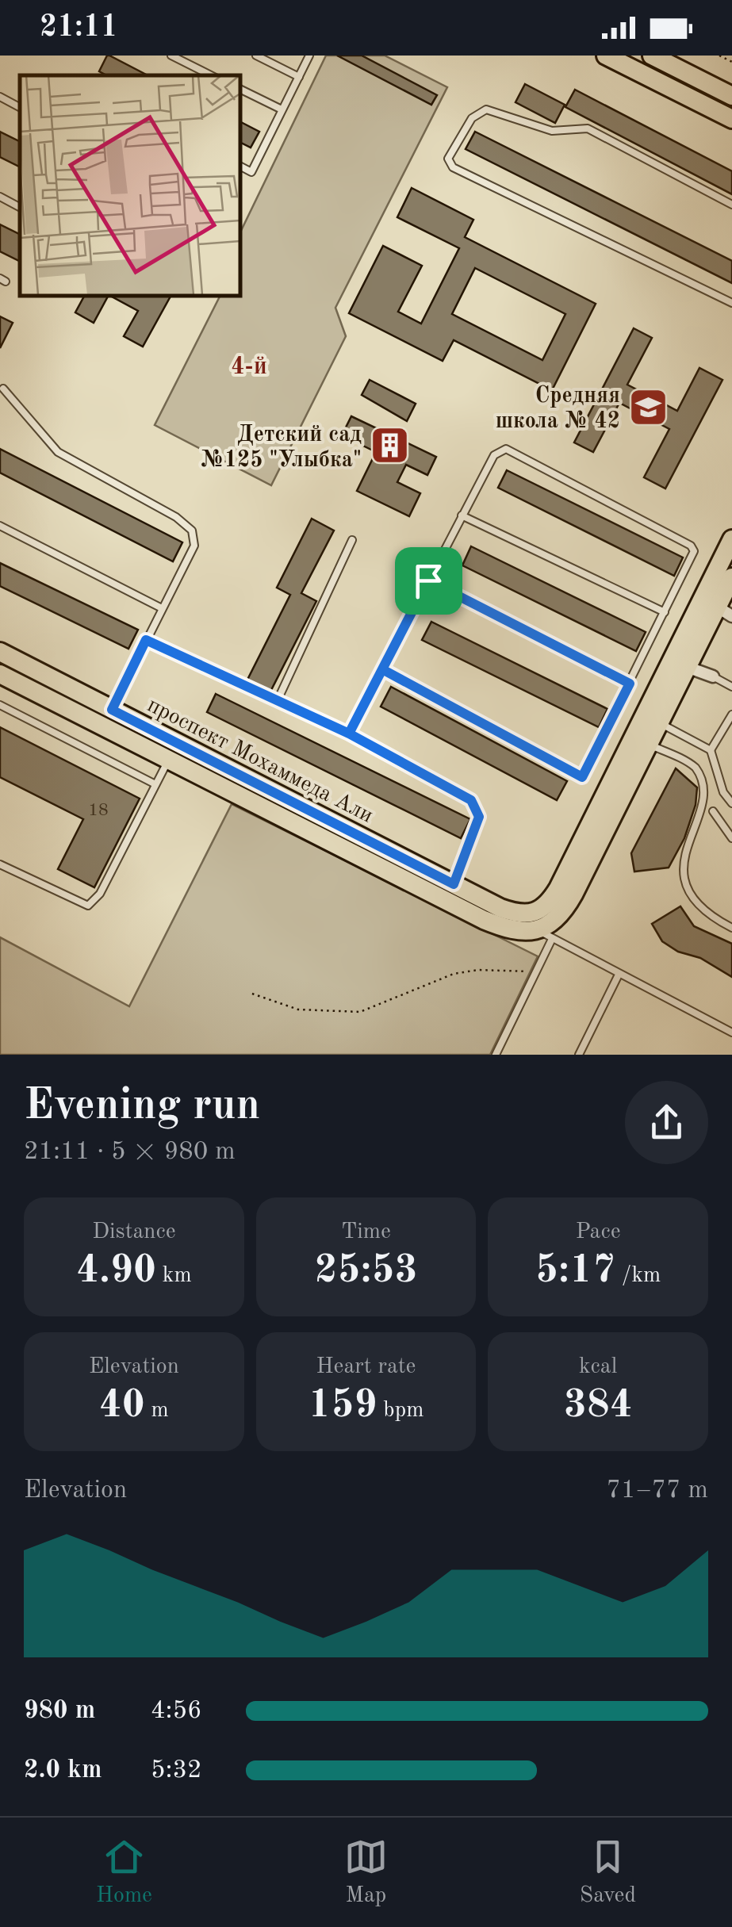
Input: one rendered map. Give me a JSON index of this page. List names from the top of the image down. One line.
{"streets":{"main road":["проспект Мохаммеда Али"]},"districts":["4-й"],"places":{"school or university":["Средняя школа № 42"],"building":["Детский сад №125 \"Улыбка\""]},"house_numbers":["18"],"page":{"status":"21:11","heading":["Evening run","21:11 · 5 × 980 m"],"stats":[["Distance","4.90 km"],["Time","25:53"],["Pace","5:17 /km"],["Elevation","40 m"],["Heart rate","159 bpm"],["kcal","384"]],"chart":["Elevation","71–77 m"],"list":[{"name":"980 m","note":"4:56"},{"name":"2.0 km","note":"5:32"}],"tabs":["Home","Map","Saved"]}}
